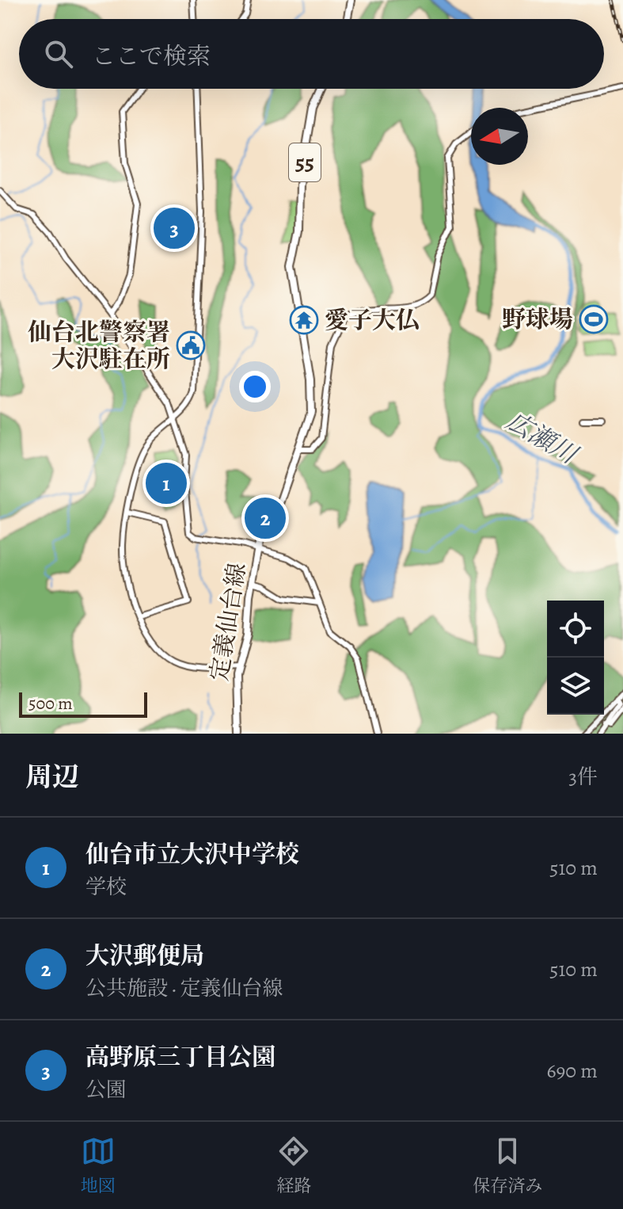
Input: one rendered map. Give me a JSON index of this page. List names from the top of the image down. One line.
{"streets":{"main road":["55","定義仙台線"]},"water":["広瀬川"],"places":{"sports":["野球場"],"temple":["愛子大仏"],"public building":["仙台北警察署 大沢駐在所"]},"scale_bar":"500 m","north":"left","page":{"search":"ここで検索","pins":["3","1","2"],"scale":"500 m","heading":["周辺","3件"],"list":[{"mark":"1","name":"仙台市立大沢中学校","note":"学校","value":"510 m"},{"mark":"2","name":"大沢郵便局","note":"公共施設 · 定義仙台線","value":"510 m"},{"mark":"3","name":"高野原三丁目公園","note":"公園","value":"690 m"}],"nav":["地図","経路","保存済み"]}}
